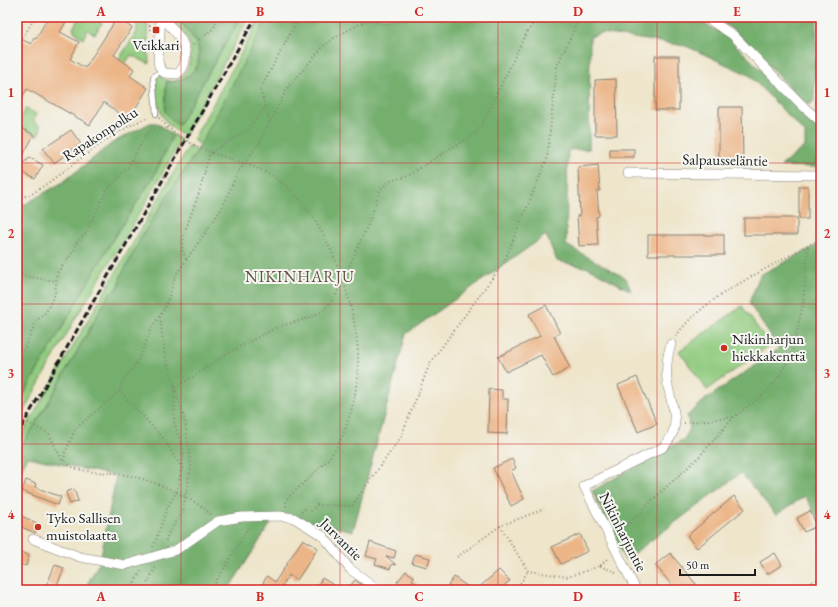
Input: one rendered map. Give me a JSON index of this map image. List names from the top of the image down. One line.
{"streets":{"street":["Salpausseläntie","Nikinharjuntie","Jurvantie"],"lane":["Rapakonpolku"]},"districts":["NIKINHARJU"],"places":{"transit":["Veikkari"],"other":["Nikinharjun hiekkakenttä","Tyko Sallisen muistolaatta"]},"scale_bar":"50 m","grid":{"columns":["A","B","C","D","E"],"rows":["1","2","3","4"]}}
